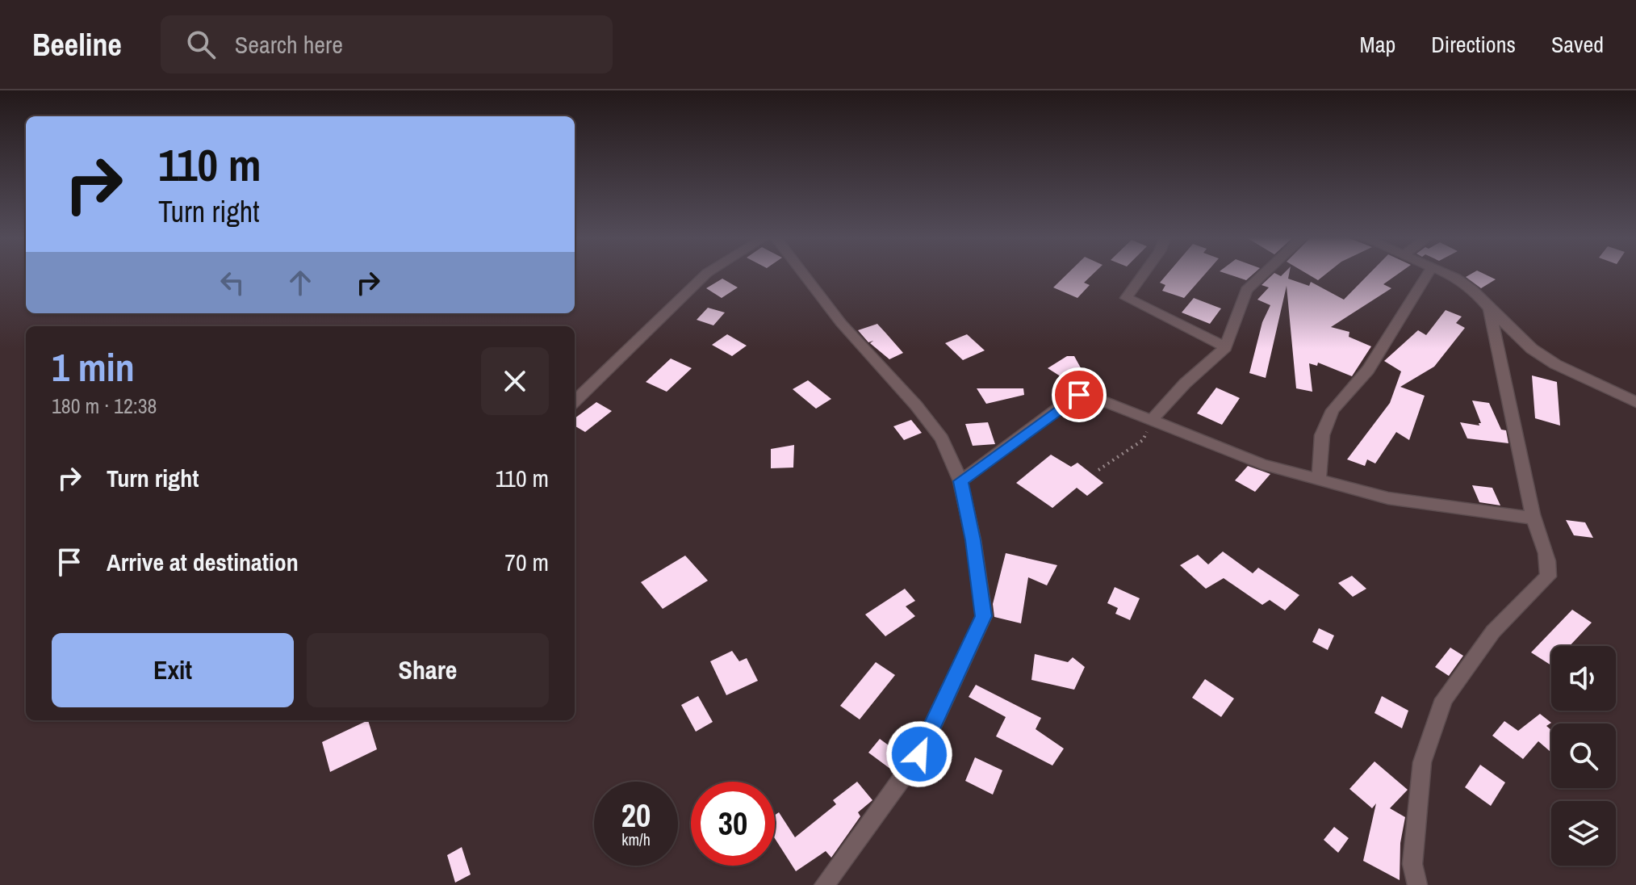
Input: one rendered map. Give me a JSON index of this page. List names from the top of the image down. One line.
{"page":{"header":"Beeline","search":"Search here","nav":["Map","Directions","Saved"],"turn":["110 m","Turn right"],"heading":["1 min","180 m · 12:38"],"list":[{"name":"Turn right","value":"110 m"},{"name":"Arrive at destination","value":"70 m"}],"buttons":["Exit","Share"],"speed":"20 km/h","limit":"30"}}
